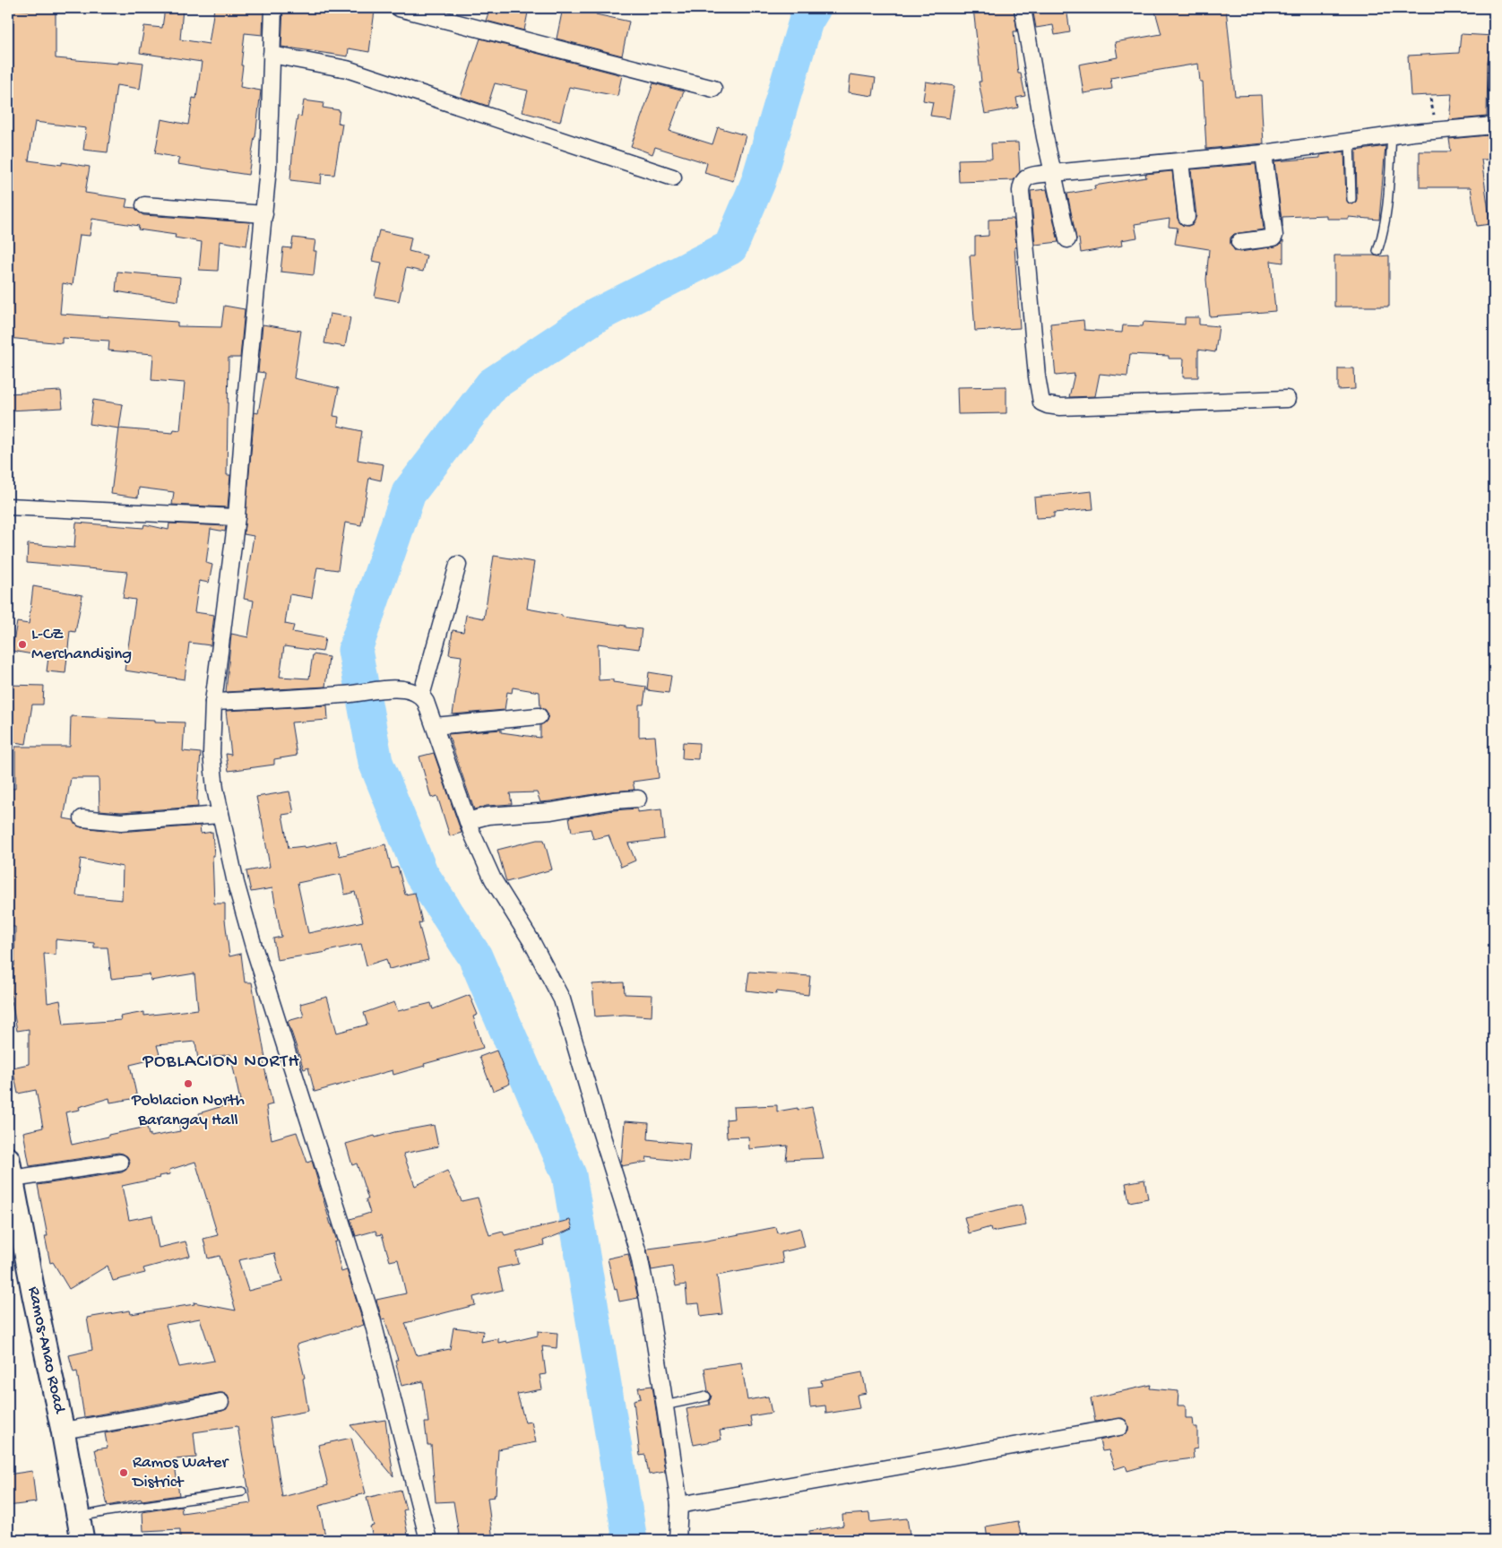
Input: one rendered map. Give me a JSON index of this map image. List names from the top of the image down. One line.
{"streets":{"main road":["Ramos-Anao Road"]},"districts":["POBLACION NORTH"],"places":["L-CZ Merchandising","Poblacion North Barangay Hall","Ramos Water District"]}
